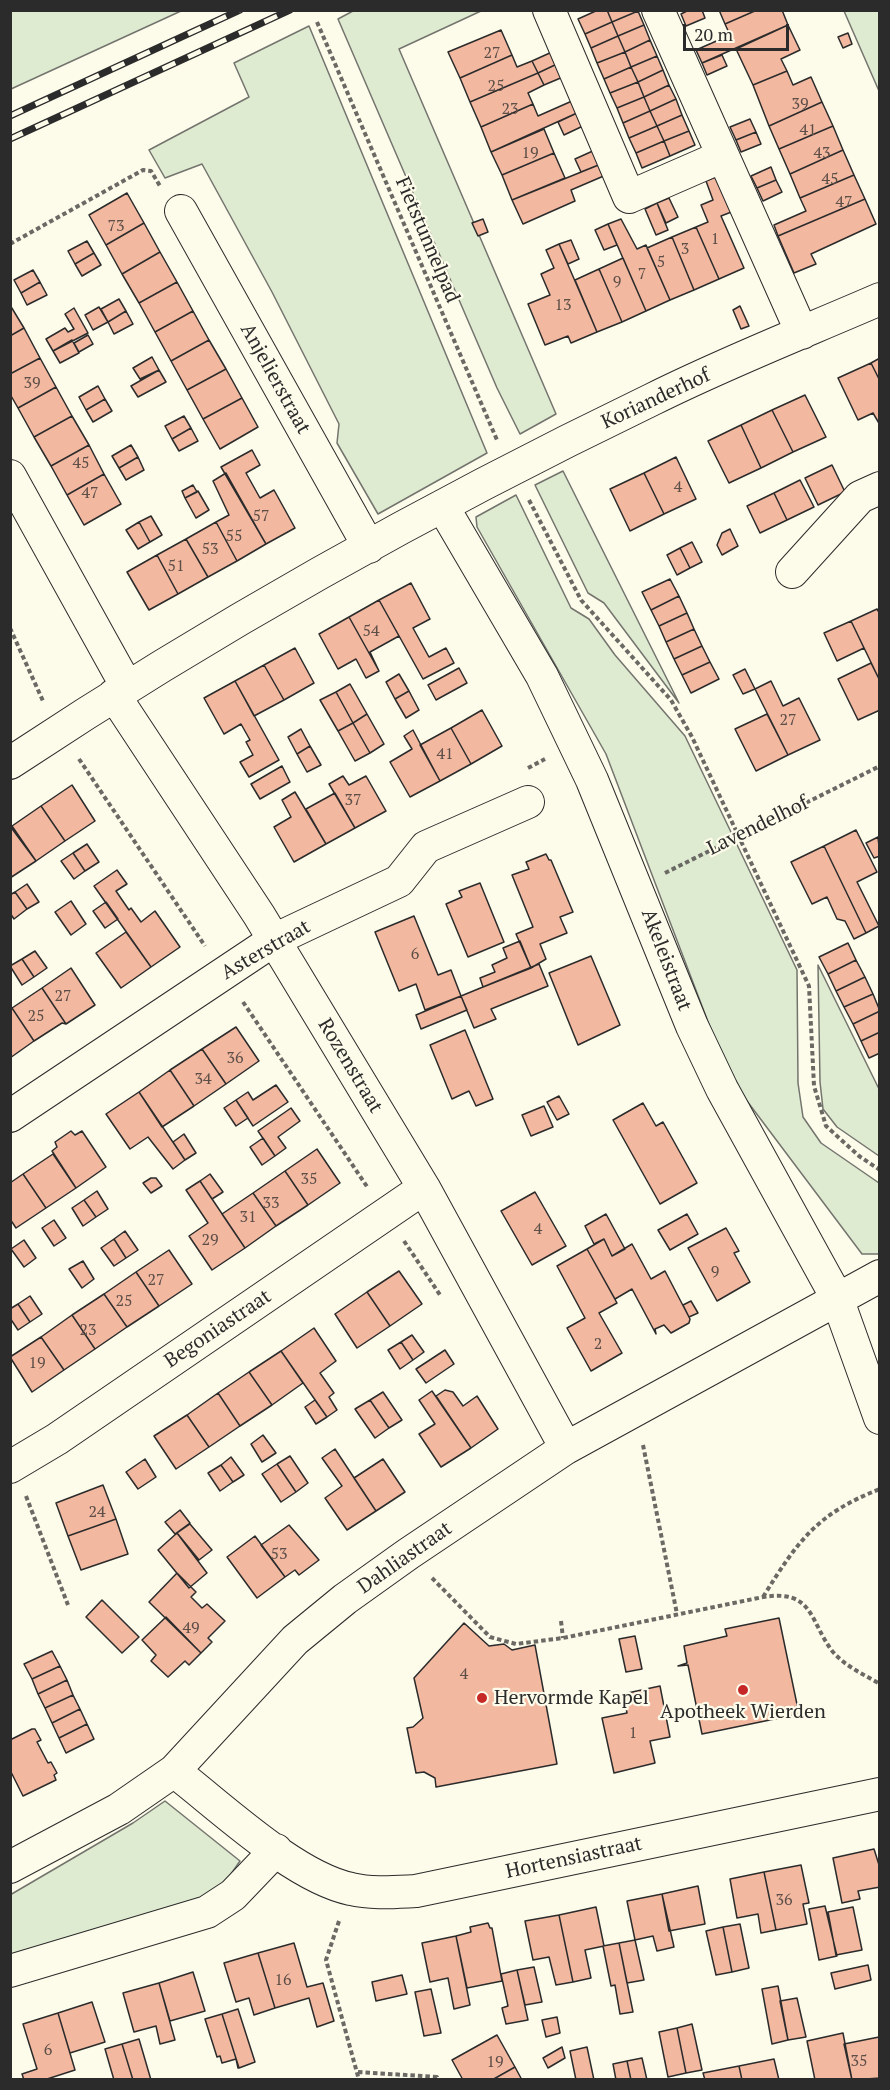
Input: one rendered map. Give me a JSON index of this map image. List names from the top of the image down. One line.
{"streets":{"street":["Anjelierstraat","Korianderhof","Asterstraat","Akeleistraat","Rozenstraat","Begoniastraat","Dahliastraat","Hortensiastraat"],"path":["Fietstunnelpad","Lavendelhof"]},"crossings":[["Fietstunnelpad","Korianderhof"],["Lavendelhof","Akeleistraat"],["Asterstraat","Rozenstraat"],["Akeleistraat","Dahliastraat"],["Rozenstraat","Begoniastraat"],["Rozenstraat","Dahliastraat"],["Dahliastraat","Hortensiastraat"]],"places":["Apotheek Wierden","Hervormde Kapel"],"house_numbers":["27","25","39","23","41","19","43","45","47","73","1","3","5","7","9","13","39","45","4","47","57","55","53","51","54","27","41","37","6","27","25","36","34","35","33","31","4","29","9","27","25","23","2","19","24","53","49","4","1","36","16","6","35","19"],"scale_bar":"20 m"}
